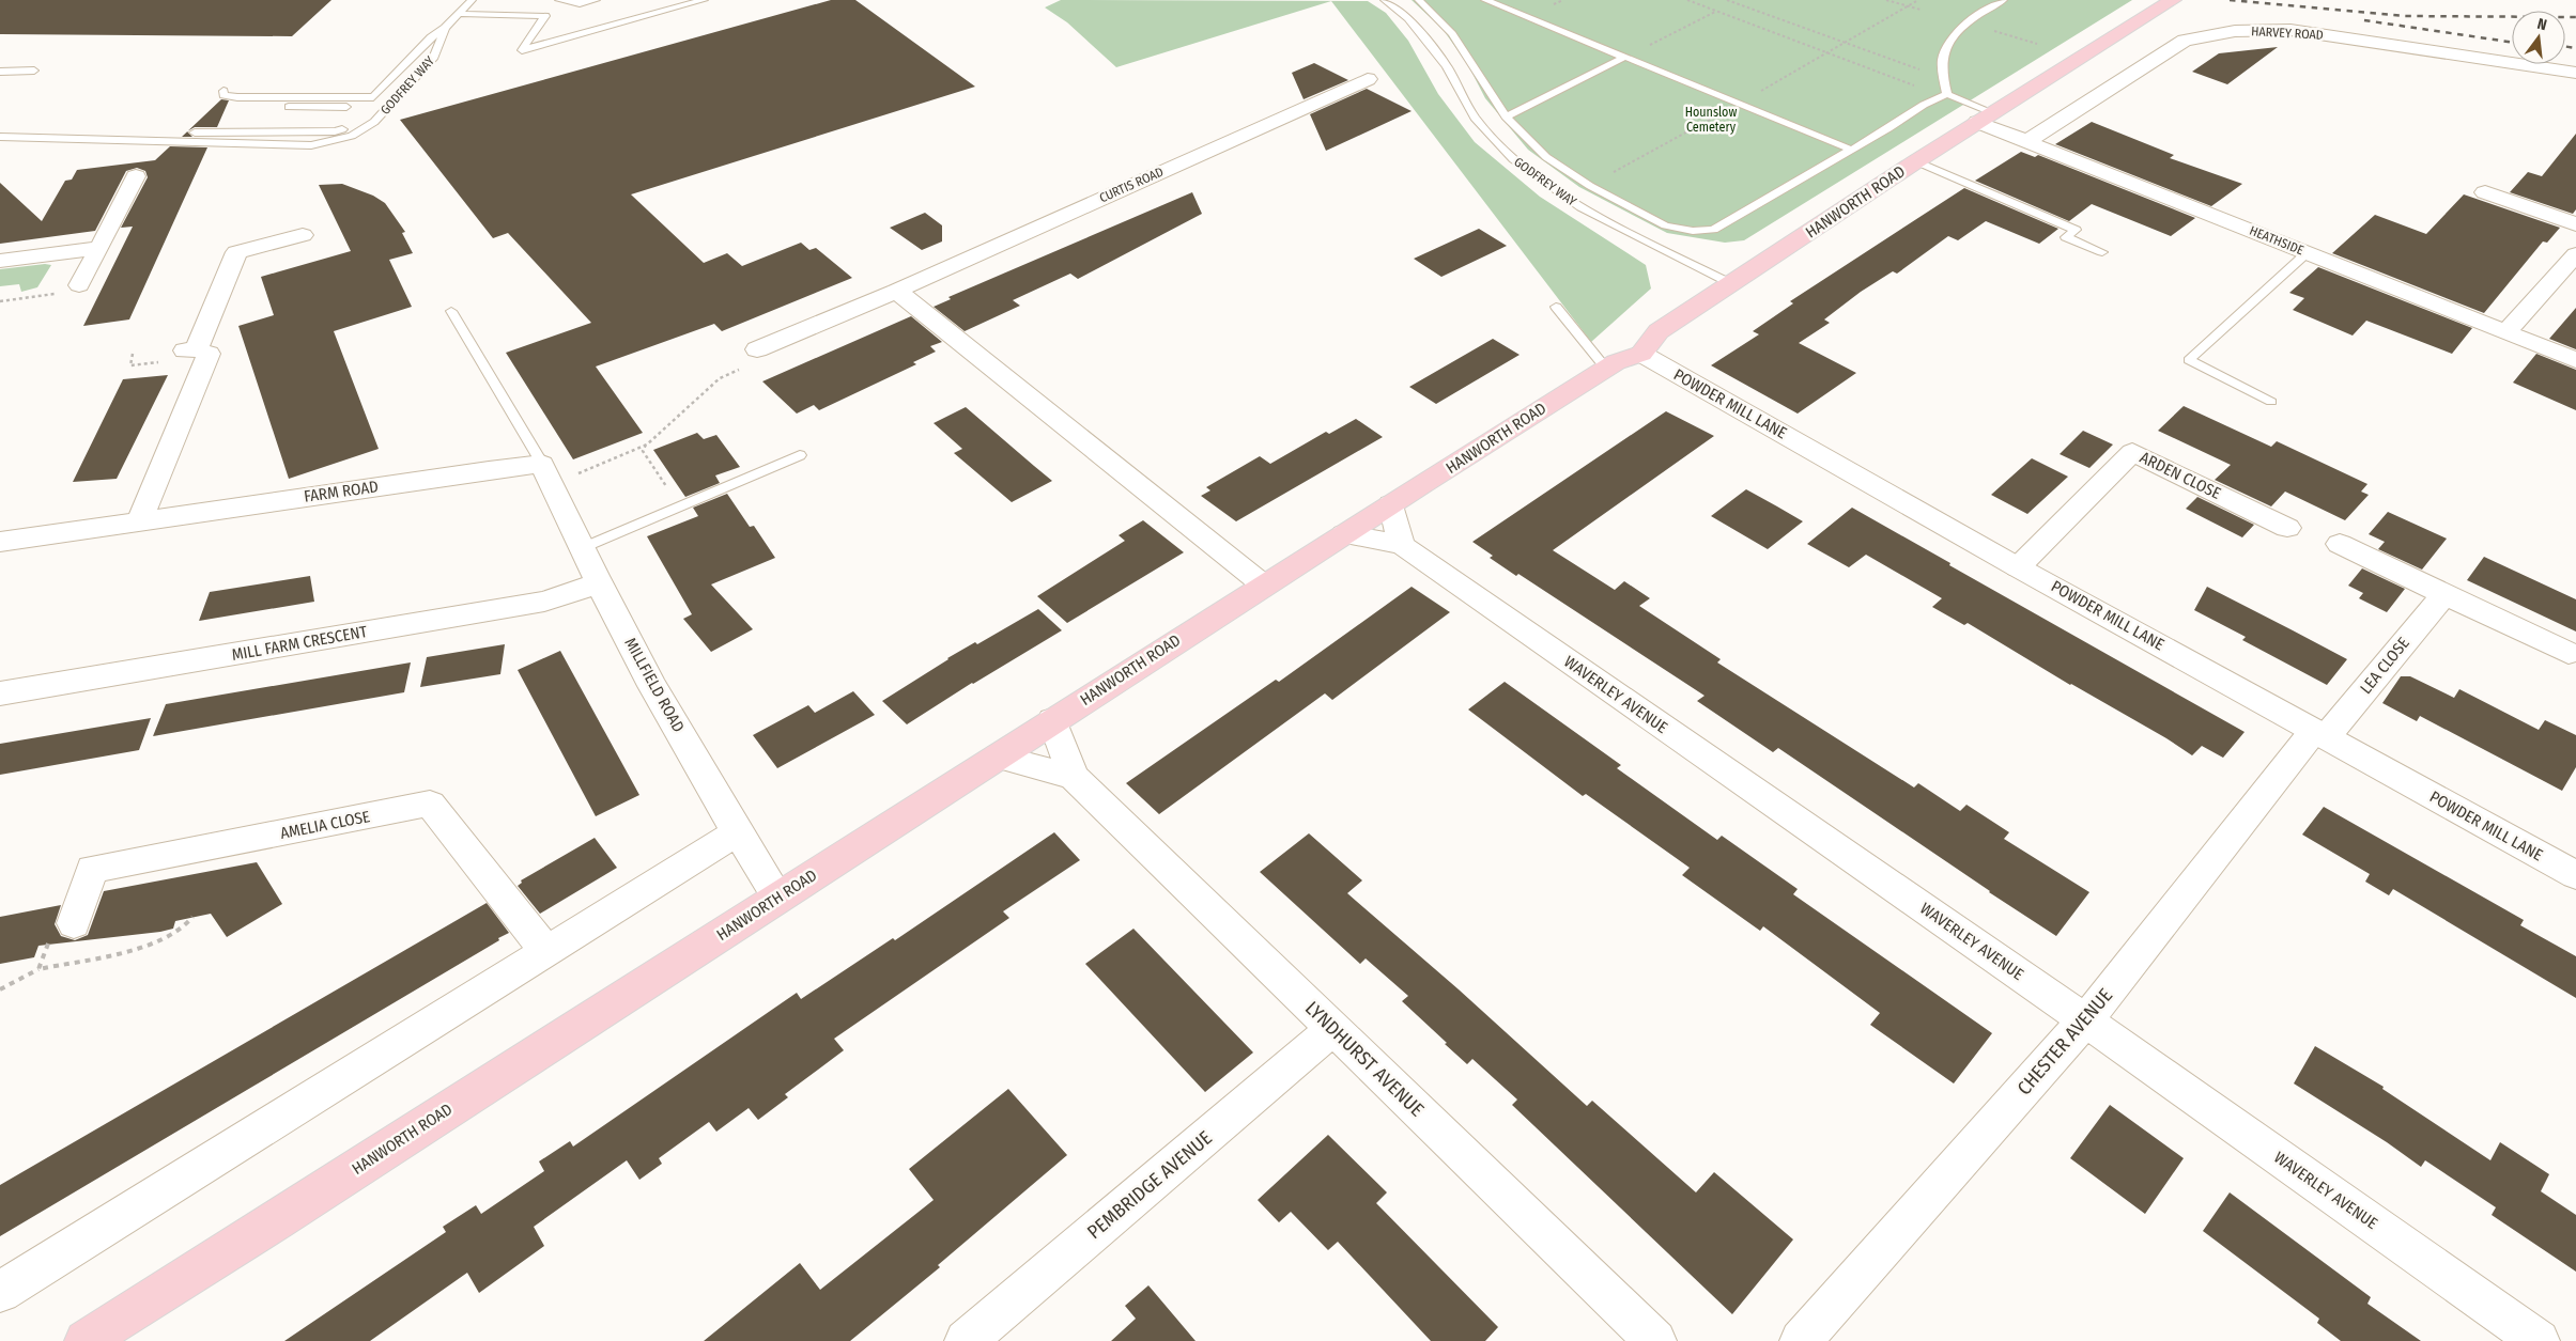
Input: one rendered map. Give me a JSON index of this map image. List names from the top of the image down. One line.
{"streets":{"main road":["HANWORTH ROAD"],"street":["HARVEY ROAD","CURTIS ROAD","HEATHSIDE","POWDER MILL LANE","ARDEN CLOSE","FARM ROAD","MILL FARM CRESCENT","LEA CLOSE","MILLFIELD ROAD","WAVERLEY AVENUE","AMELIA CLOSE","CHESTER AVENUE","LYNDHURST AVENUE","PEMBRIDGE AVENUE"],"lane":["GODFREY WAY"]},"crossings":[["HARVEY ROAD","HEATHSIDE"],["GODFREY WAY","HANWORTH ROAD"],["HANWORTH ROAD","HEATHSIDE"],["HANWORTH ROAD","POWDER MILL LANE"],["HANWORTH ROAD","MILLFIELD ROAD"],["HANWORTH ROAD","WAVERLEY AVENUE"],["HANWORTH ROAD","LYNDHURST AVENUE"],["POWDER MILL LANE","ARDEN CLOSE"],["POWDER MILL LANE","LEA CLOSE"],["POWDER MILL LANE","CHESTER AVENUE"],["FARM ROAD","MILLFIELD ROAD"],["MILL FARM CRESCENT","MILLFIELD ROAD"],["LEA CLOSE","CHESTER AVENUE"],["WAVERLEY AVENUE","CHESTER AVENUE"],["LYNDHURST AVENUE","PEMBRIDGE AVENUE"]],"parks":["Hounslow Cemetery"],"north":"top"}
